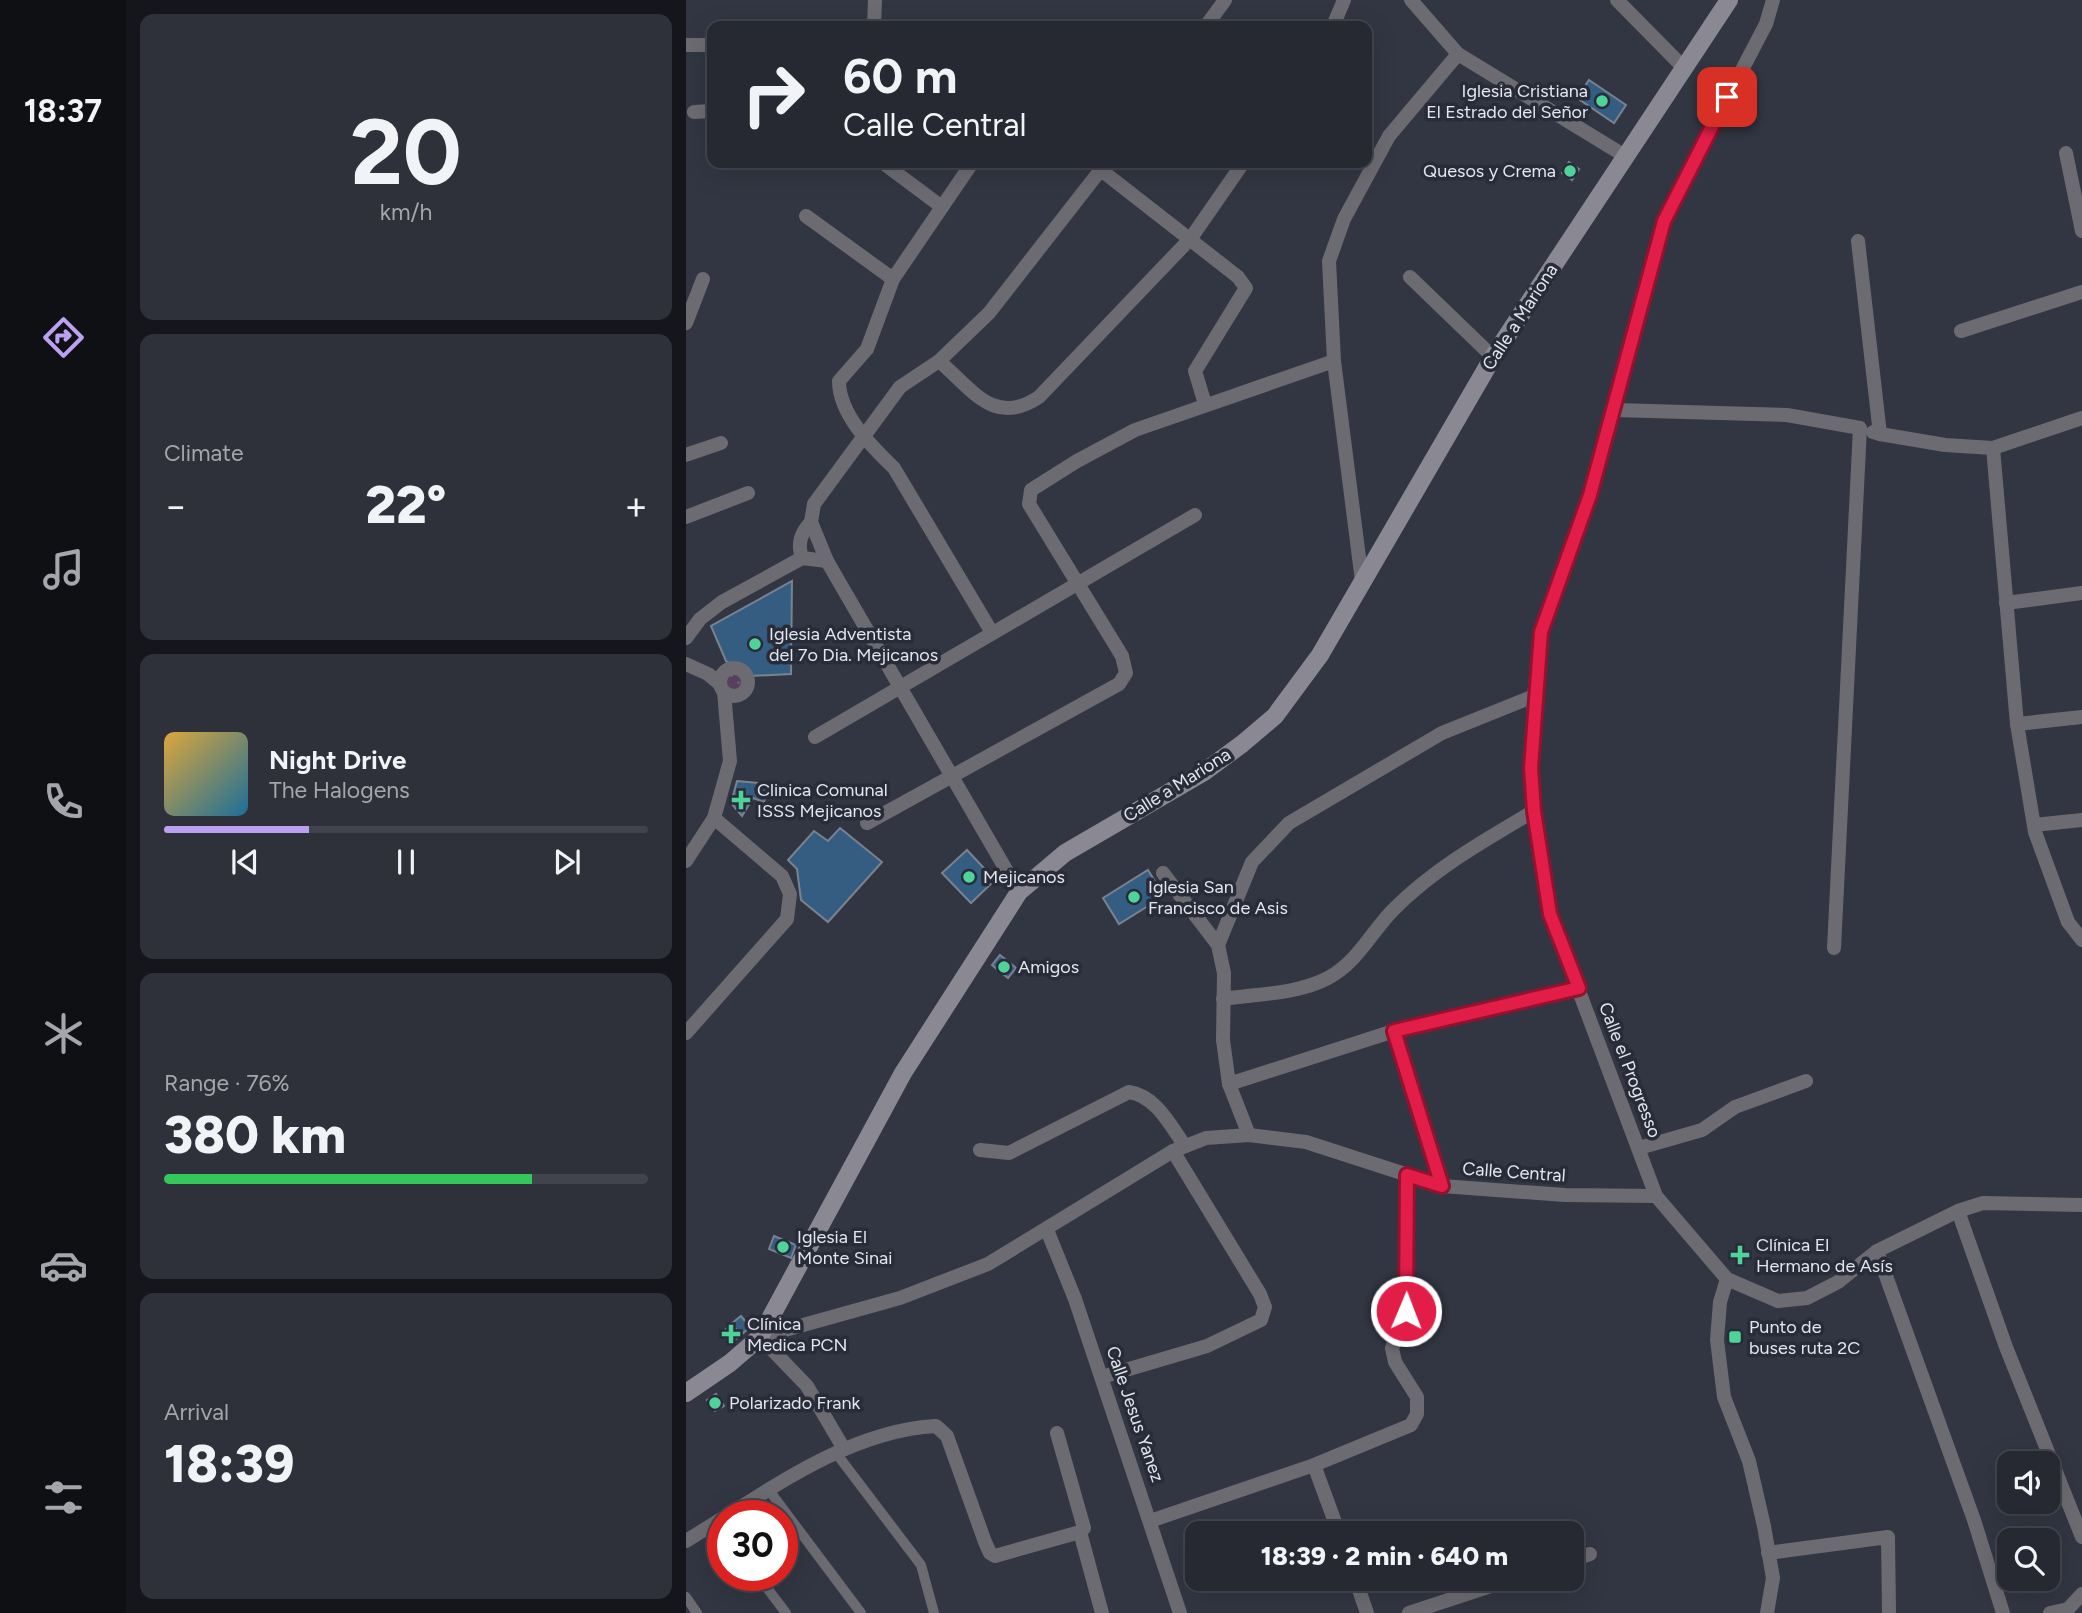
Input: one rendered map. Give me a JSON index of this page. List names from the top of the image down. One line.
{"streets":{"main road":["Calle a Mariona"],"street":["Calle el Progresso","Calle Central","Calle Jesus Yanez"]},"crossings":[["Calle a Mariona","Calle Central"],["Calle el Progresso","Calle Central"],["Calle Central","Calle Jesus Yanez"]],"places":{"other":["Iglesia Cristiana El Estrado del Señor","Quesos y Crema","Iglesia Adventista del 7o Dia. Mejicanos","Mejicanos","Iglesia San Francisco de Asis","Amigos","Iglesia El Monte Sinai","Polarizado Frank"],"health":["Clinica Comunal ISSS Mejicanos","Clínica El Hermano de Asís","Clínica Medica PCN"],"transit":["Punto de buses ruta 2C"]},"page":{"tabs":"18:37","tile":[["20","km/h"],"Climate",["Range · 76%","380 km"],["Arrival","18:39"]],"turn":["60 m","Calle Central"],"heat":["−","22°","+"],"song":["Night Drive","The Halogens"],"limit":"30","trip":"18:39 · 2 min · 640 m"}}
